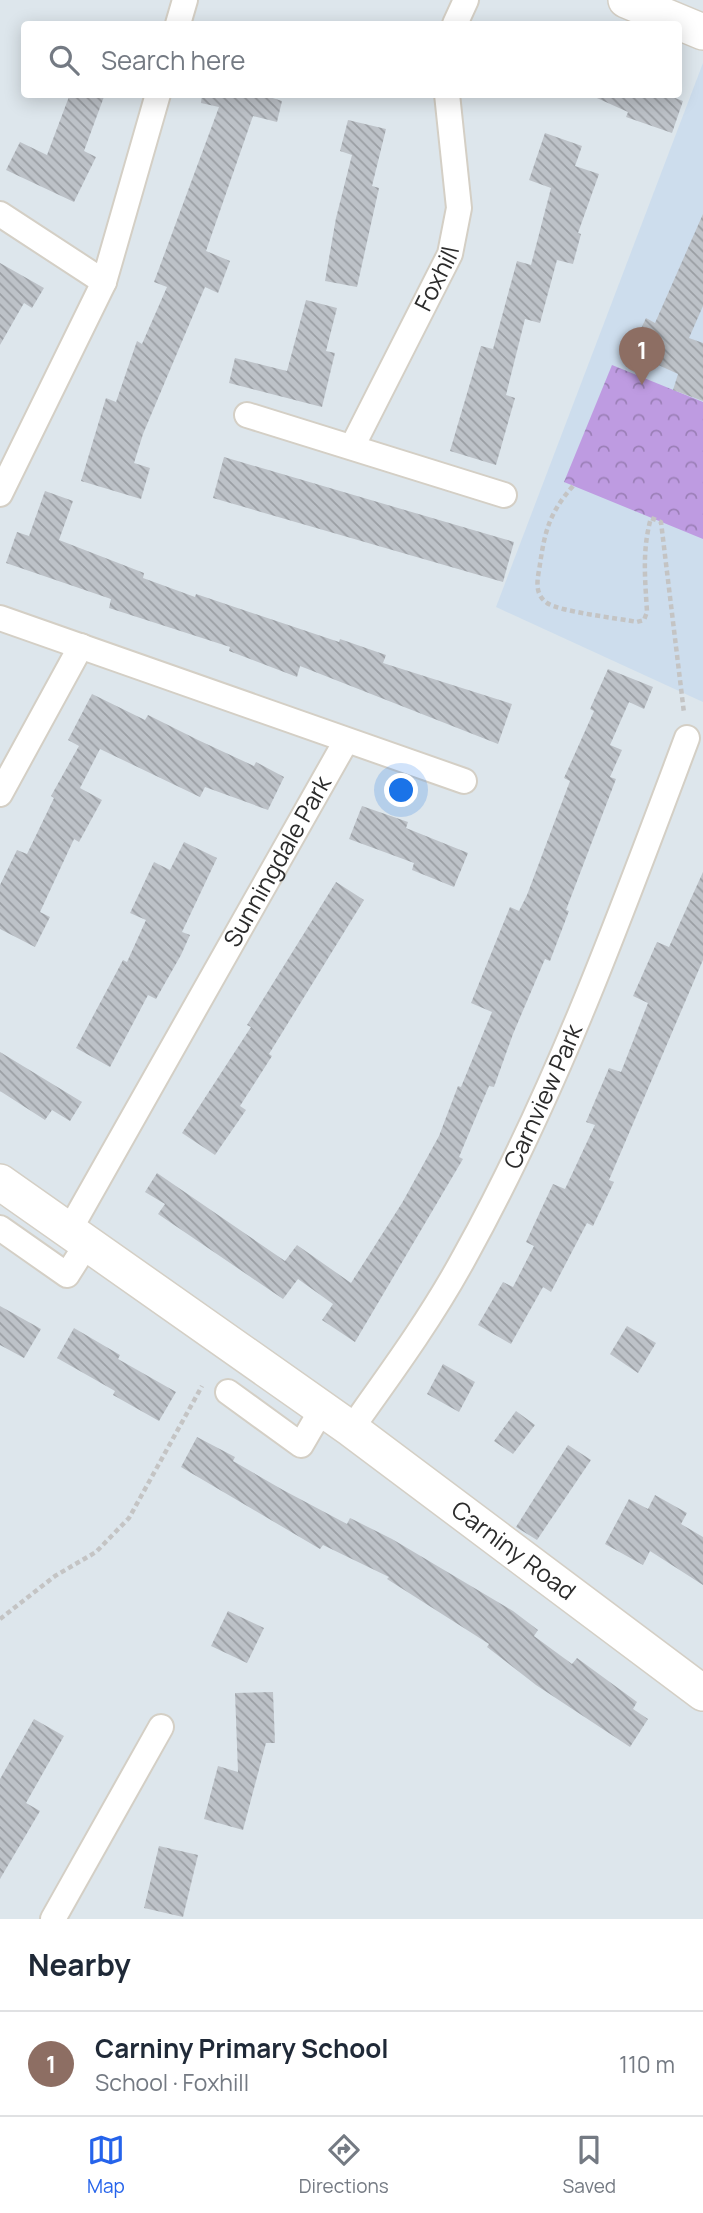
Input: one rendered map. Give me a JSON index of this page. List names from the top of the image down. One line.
{"streets":{"street":["Foxhill","Sunningdale Park","Carnview Park","Carniny Road"]},"crossings":[["Sunningdale Park","Carniny Road"],["Carnview Park","Carniny Road"]],"page":{"search":"Search here","pins":"1","heading":"Nearby","list":[{"mark":"1","name":"Carniny Primary School","note":"School · Foxhill","value":"110 m"}],"nav":["Map","Directions","Saved"]}}
